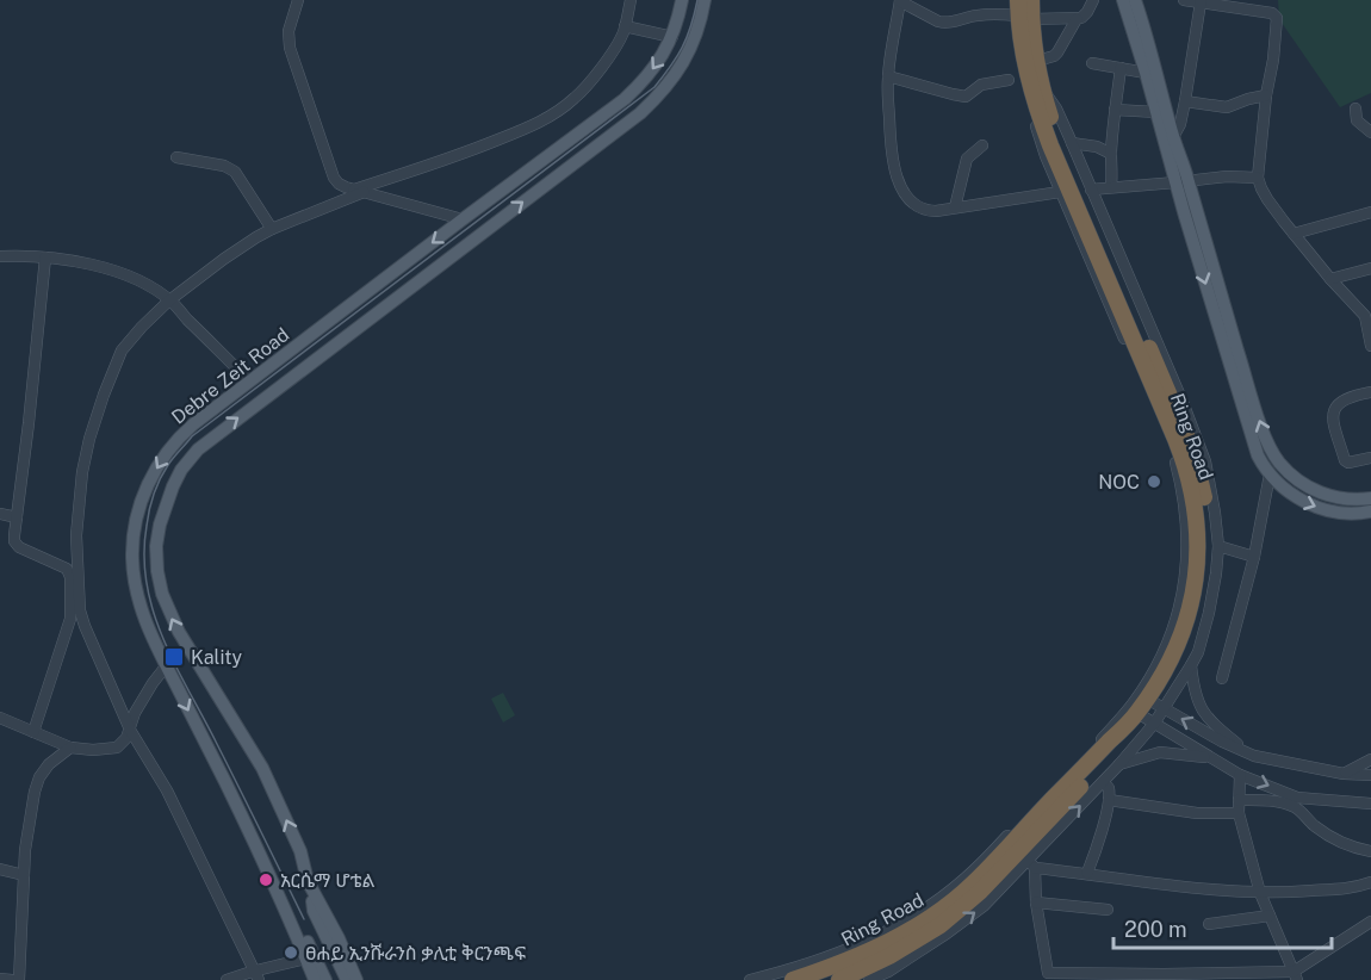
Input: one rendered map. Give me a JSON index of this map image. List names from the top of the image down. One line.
{"streets":{"highway":["Ring Road"],"main road":["Debre Zeit Road"]},"places":{"other":["NOC","አርሴማ ሆቴል","ፀሐይ ኢንሹራንስ ቃሊቲ ቅርንጫፍ"],"transit":["Kality"]},"scale_bar":"200 m"}
